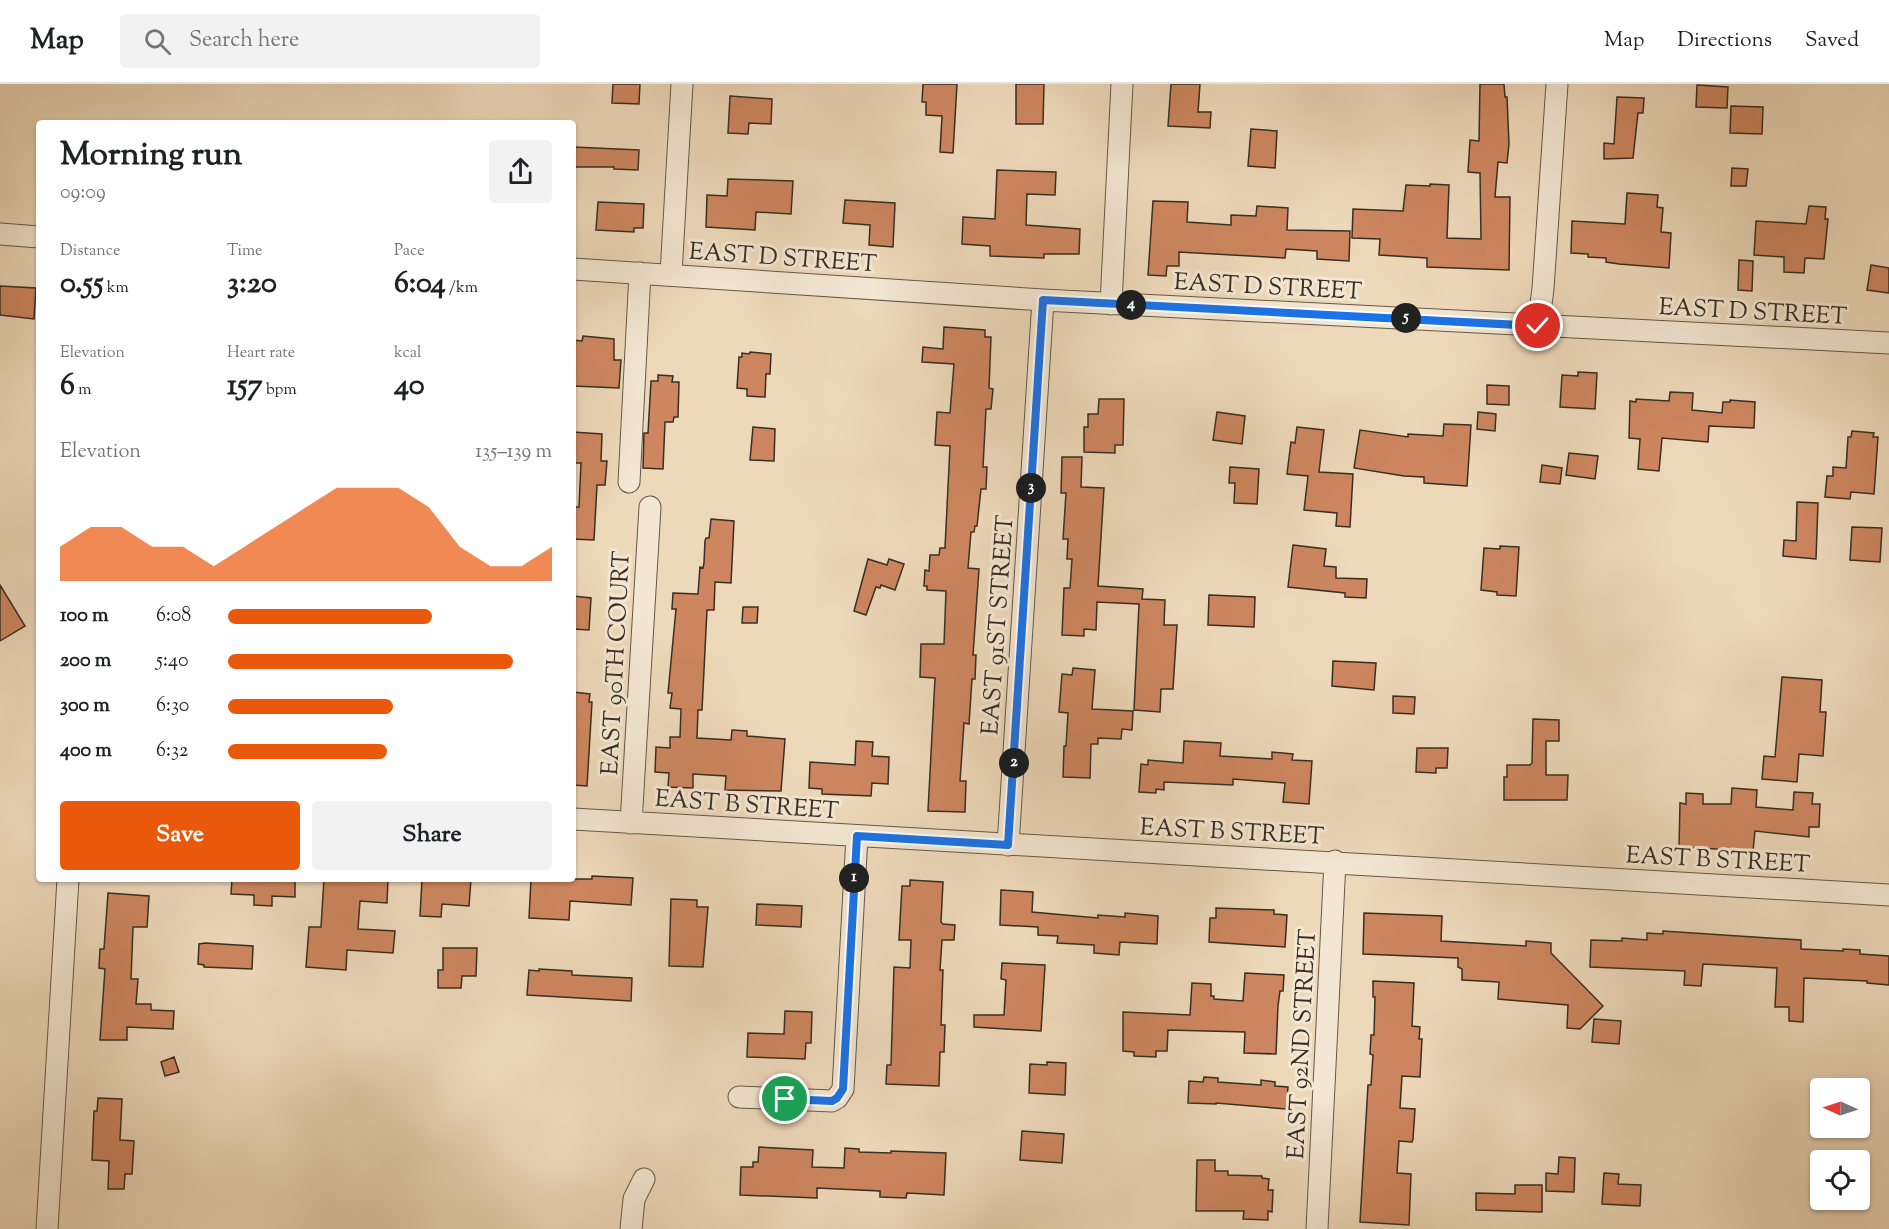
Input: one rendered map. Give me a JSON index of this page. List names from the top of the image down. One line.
{"streets":{"street":["EAST D STREET","EAST 91ST STREET","EAST 90TH COURT","EAST B STREET","EAST 92ND STREET"]},"crossings":[["EAST D STREET","EAST 91ST STREET"],["EAST 91ST STREET","EAST B STREET"],["EAST 90TH COURT","EAST B STREET"],["EAST B STREET","EAST 92ND STREET"]],"north":"left","page":{"header":"Map","search":"Search here","nav":["Map","Directions","Saved"],"heading":["Morning run","09:09"],"stats":[["Distance","0.55 km"],["Time","3:20"],["Pace","6:04 /km"],["Elevation","6 m"],["Heart rate","157 bpm"],["kcal","40"]],"pins":["4","5","3","2","1"],"chart":["Elevation","135–139 m"],"list":[{"name":"100 m","note":"6:08"},{"name":"200 m","note":"5:40"},{"name":"300 m","note":"6:30"},{"name":"400 m","note":"6:32"}],"buttons":["Save","Share"]}}
